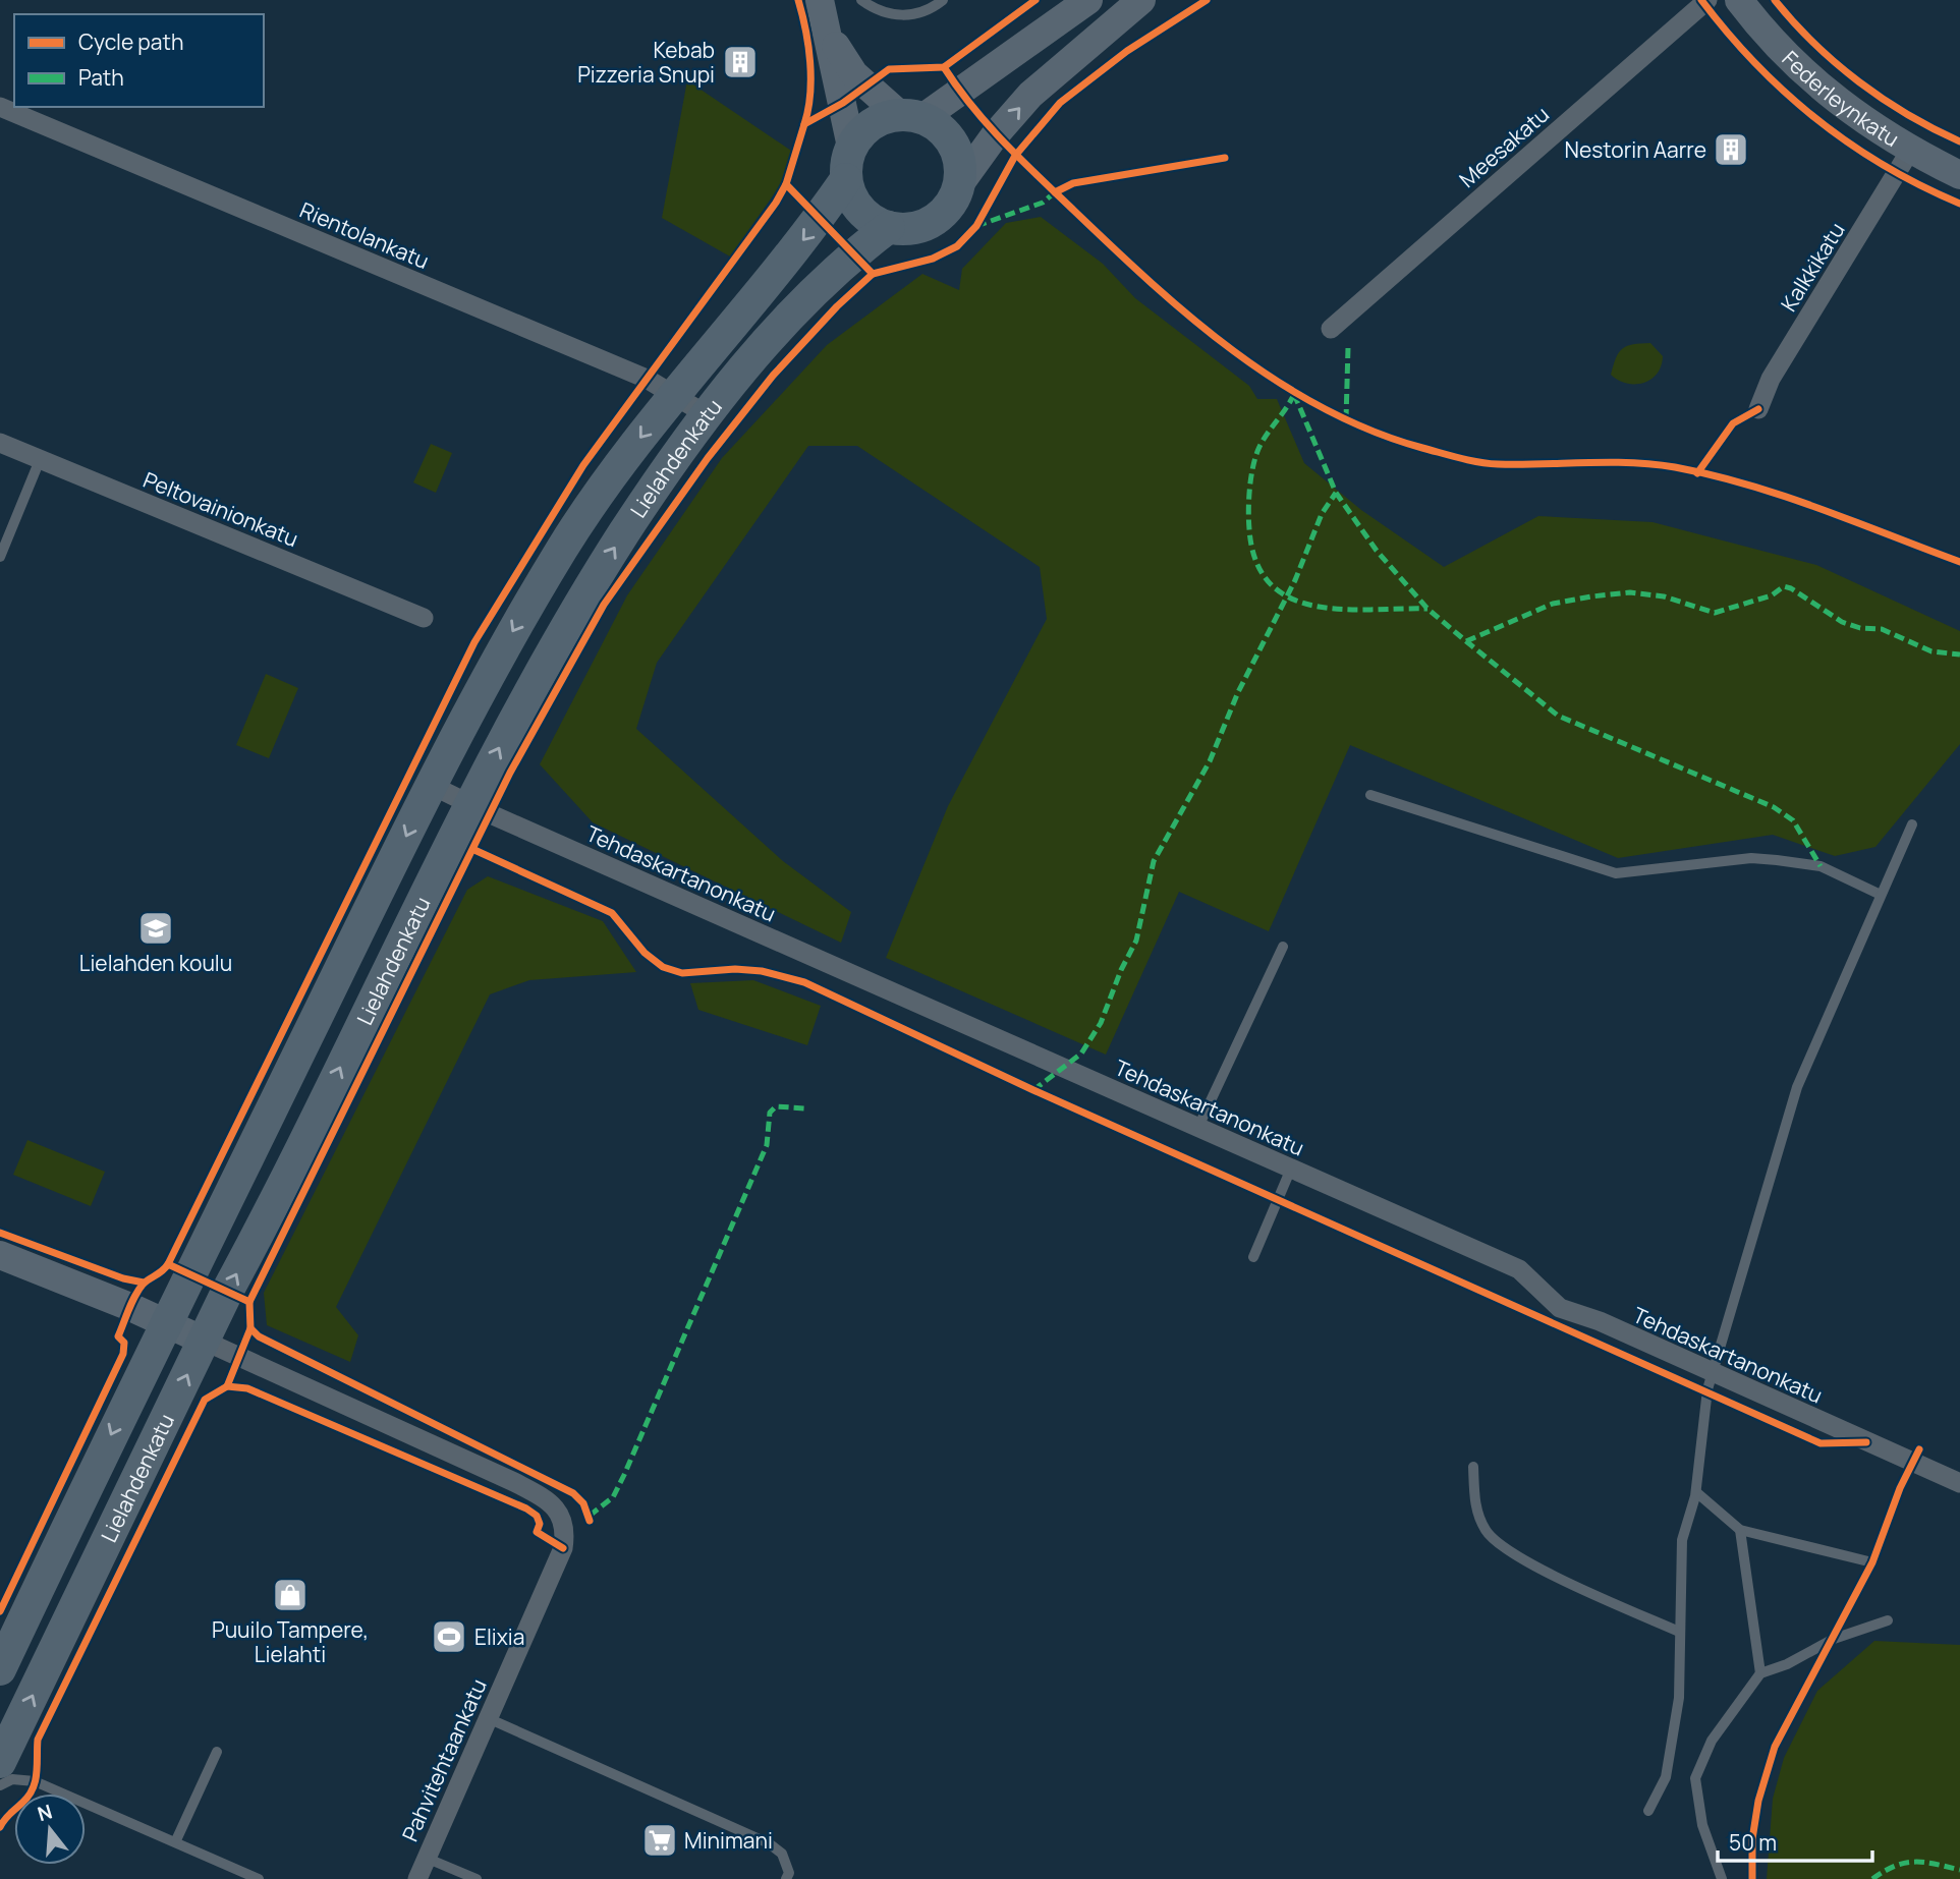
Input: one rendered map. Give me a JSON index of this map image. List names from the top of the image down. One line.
{"streets":{"main road":["Federleynkatu","Lielahdenkatu"],"street":["Meesakatu","Rientolankatu","Kalkkikatu","Peltovainionkatu","Tehdaskartanonkatu","Pahvitehtaankatu"]},"crossings":[["Federleynkatu","Kalkkikatu"],["Rientolankatu","Lielahdenkatu"],["Lielahdenkatu","Tehdaskartanonkatu"],["Lielahdenkatu","Pahvitehtaankatu"]],"places":{"building":["Kebab Pizzeria Snupi","Nestorin Aarre"],"school or university":["Lielahden koulu"],"shop":["Puuilo Tampere, Lielahti"],"sports":["Elixia"],"supermarket":["Minimani"]},"legend":["Cycle path","Path"],"scale_bar":"50 m","north":"top"}
